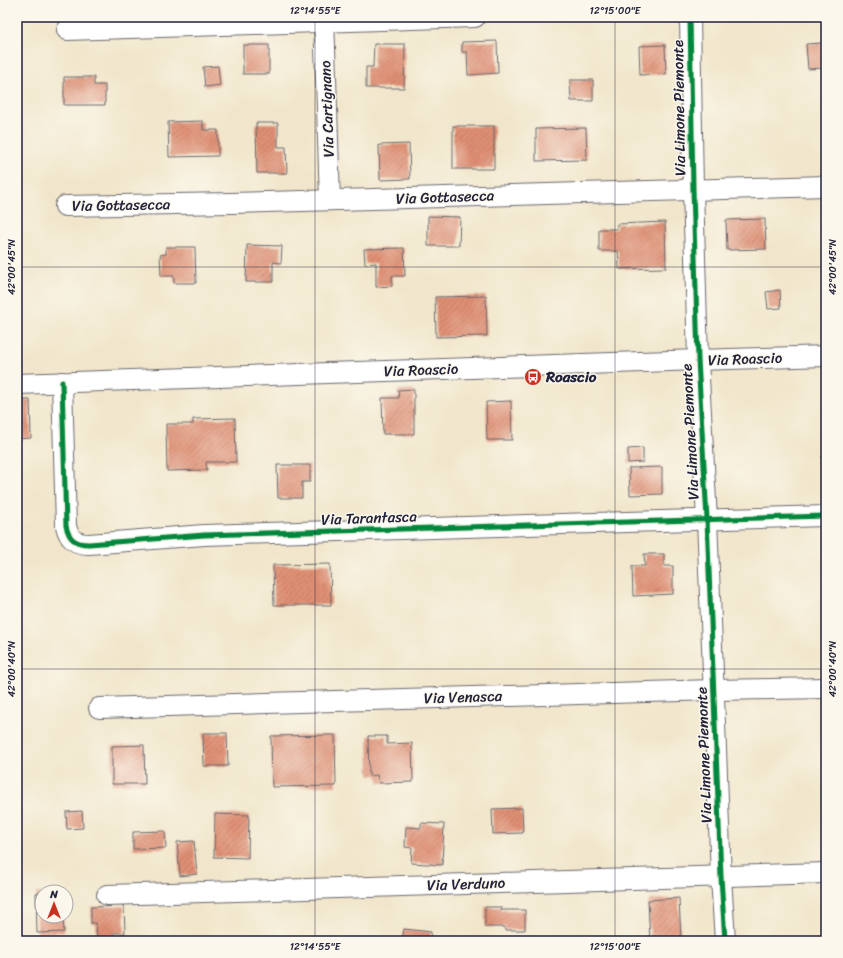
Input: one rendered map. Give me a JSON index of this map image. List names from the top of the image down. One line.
{"streets":{"street":["Via Limone Piemonte","Via Cartignano","Via Gottasecca","Via Roascio","Via Tarantasca","Via Venasca","Via Verduno"]},"crossings":[["Via Limone Piemonte","Via Gottasecca"],["Via Limone Piemonte","Via Roascio"],["Via Limone Piemonte","Via Tarantasca"],["Via Limone Piemonte","Via Venasca"],["Via Limone Piemonte","Via Verduno"],["Via Cartignano","Via Gottasecca"],["Via Roascio","Via Tarantasca"]],"places":{"bus stop":["Roascio"]},"north":"top","coordinates":["12°14'55\"E","12°15'00\"E","42°00'45\"N","42°00'40\"N"]}
